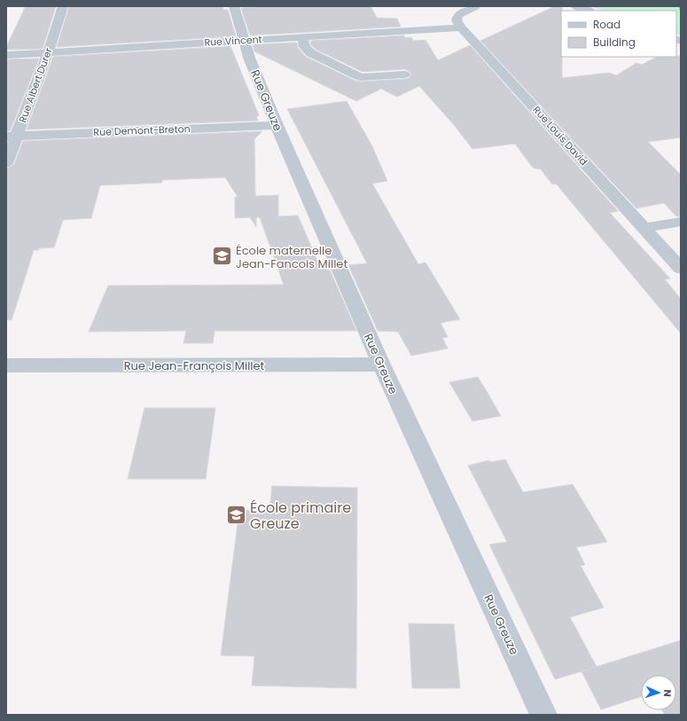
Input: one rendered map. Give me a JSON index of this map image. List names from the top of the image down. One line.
{"streets":{"street":["Rue Vincent","Rue Albert Durer","Rue Greuze","Rue Demont-Breton","Rue Louis David","Rue Jean-François Millet"]},"crossings":[["Rue Vincent","Rue Albert Durer"],["Rue Vincent","Rue Greuze"],["Rue Vincent","Rue Louis David"],["Rue Albert Durer","Rue Demont-Breton"],["Rue Greuze","Rue Demont-Breton"],["Rue Greuze","Rue Jean-François Millet"]],"places":{"school or university":["École maternelle Jean-Fancois Millet","École primaire Greuze"]},"legend":["Road","Building"],"north":"right"}
